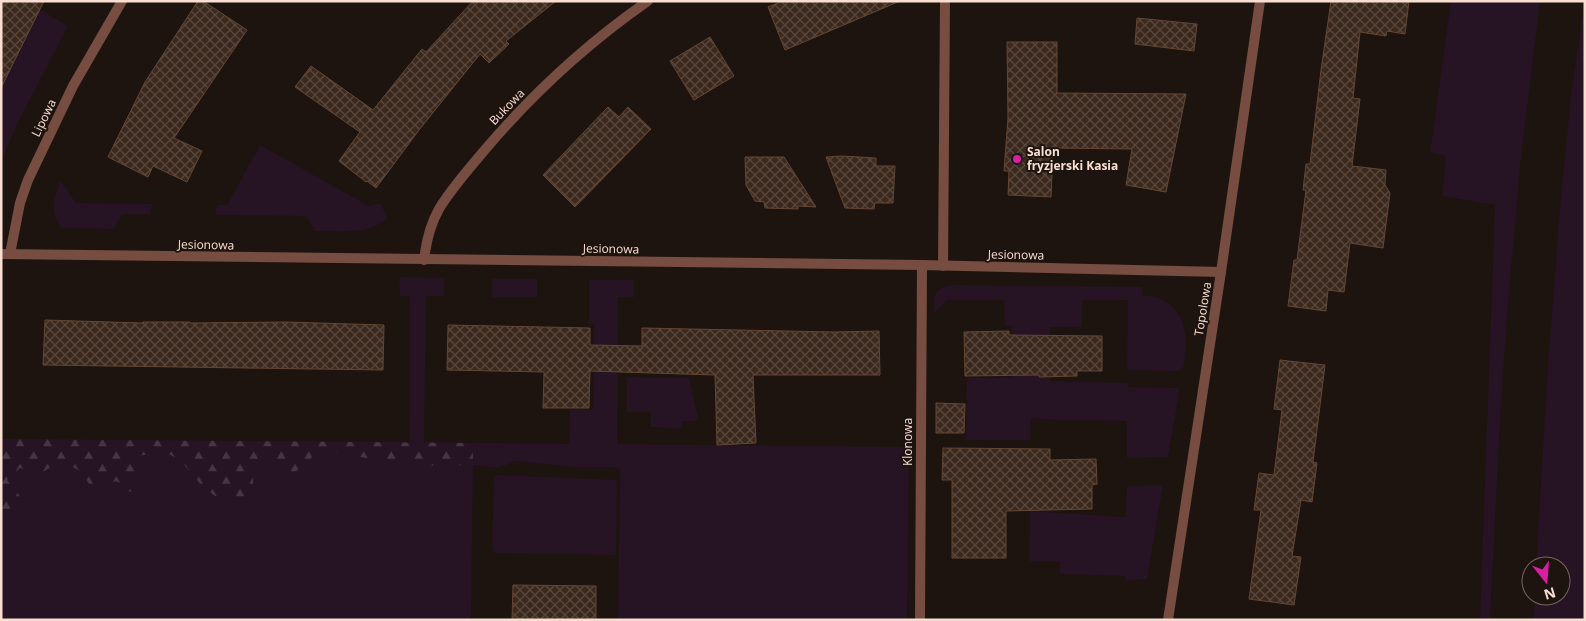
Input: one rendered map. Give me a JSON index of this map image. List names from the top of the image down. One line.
{"streets":{"street":["Bukowa","Lipowa","Jesionowa","Topolowa","Klonowa"]},"crossings":[["Bukowa","Jesionowa"],["Lipowa","Jesionowa"],["Jesionowa","Topolowa"],["Jesionowa","Klonowa"]],"places":["Salon fryzjerski Kasia"],"north":"bottom"}
